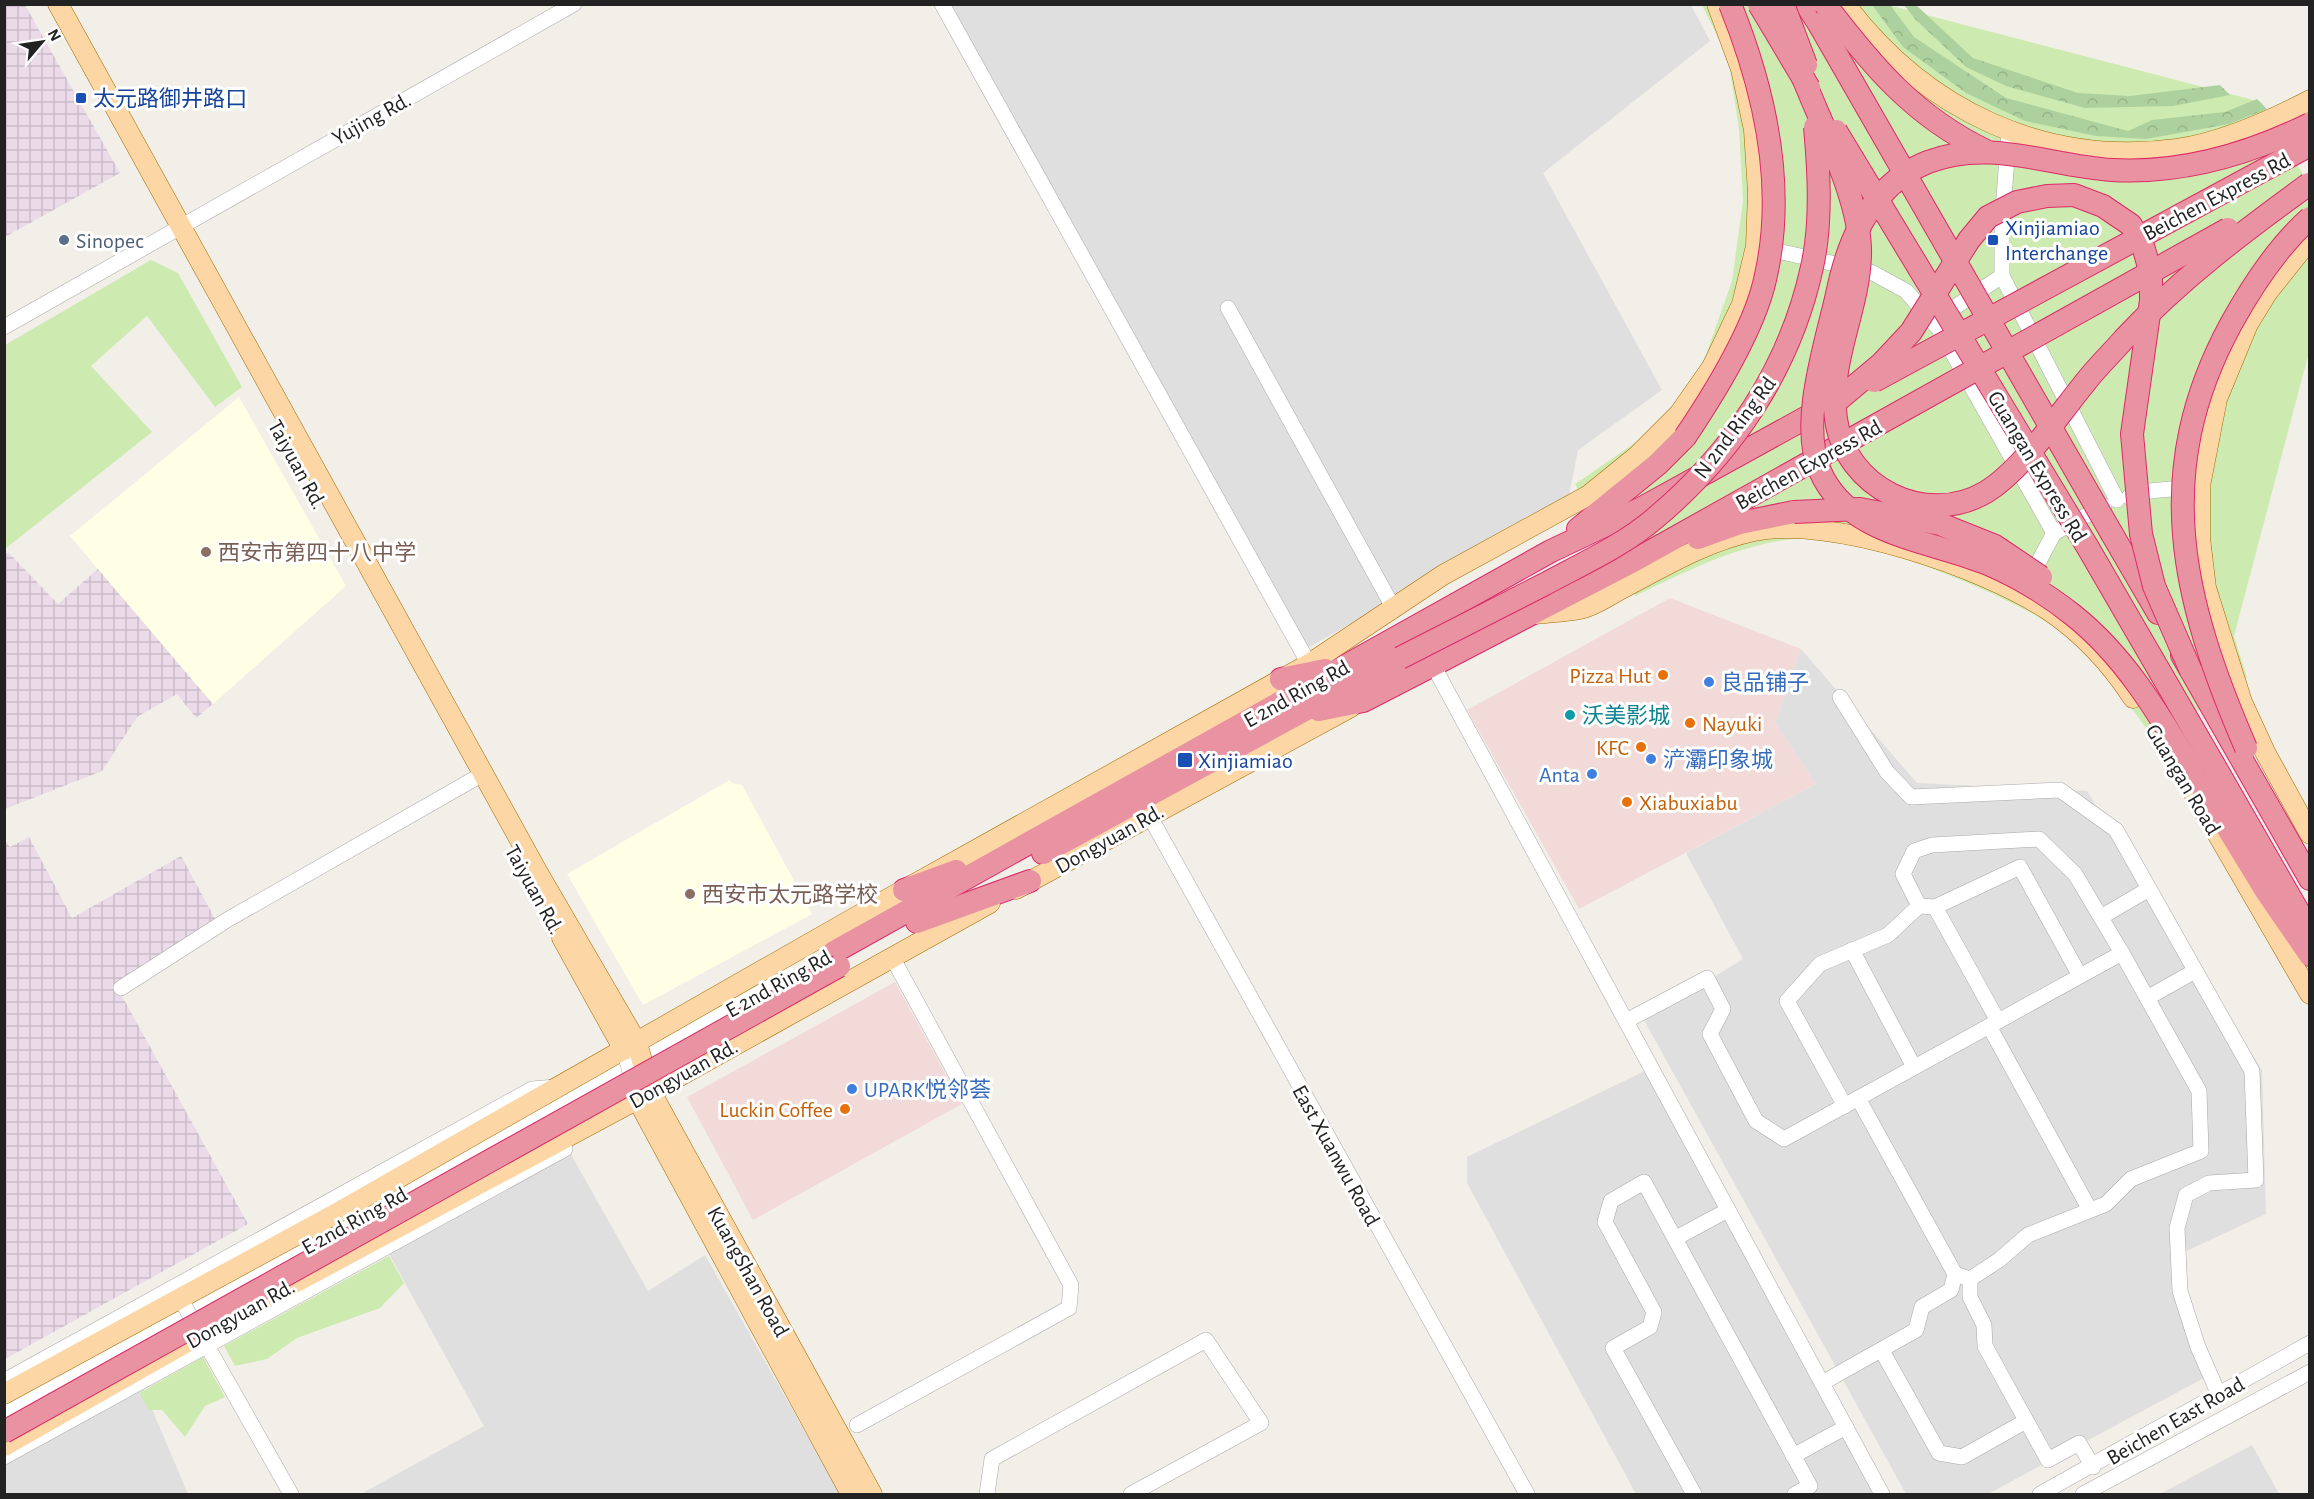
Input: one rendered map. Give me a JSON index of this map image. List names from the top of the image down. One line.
{"streets":{"highway":["Beichen Express Rd","N 2nd Ring Rd","Guangan Express Rd","E 2nd Ring Rd"],"main road":["Taiyuan Rd.","Guangan Road","Dongyuan Rd.","KuangShan Road"],"street":["Yujing Rd.","East Xuanwu Road","Beichen East Road"]},"crossings":[["Yujing Rd.","Taiyuan Rd."],["Beichen Express Rd","N 2nd Ring Rd"],["Beichen Express Rd","E 2nd Ring Rd"],["Beichen Express Rd","Guangan Road"],["Beichen Express Rd","Dongyuan Rd."],["N 2nd Ring Rd","E 2nd Ring Rd"],["Taiyuan Rd.","Dongyuan Rd."],["Taiyuan Rd.","KuangShan Road"],["Dongyuan Rd.","East Xuanwu Road"],["Dongyuan Rd.","KuangShan Road"]],"places":{"transit":["太元路御井路口","Xinjiamiao Interchange","Xinjiamiao"],"other":["Sinopec","西安市第四十八中学","Pizza Hut","良品铺子","沃美影城","Nayuki","KFC","浐灞印象城","Anta","Xiabuxiabu","西安市太元路学校","UPARK悦邻荟","Luckin Coffee"]},"north":"top right"}
